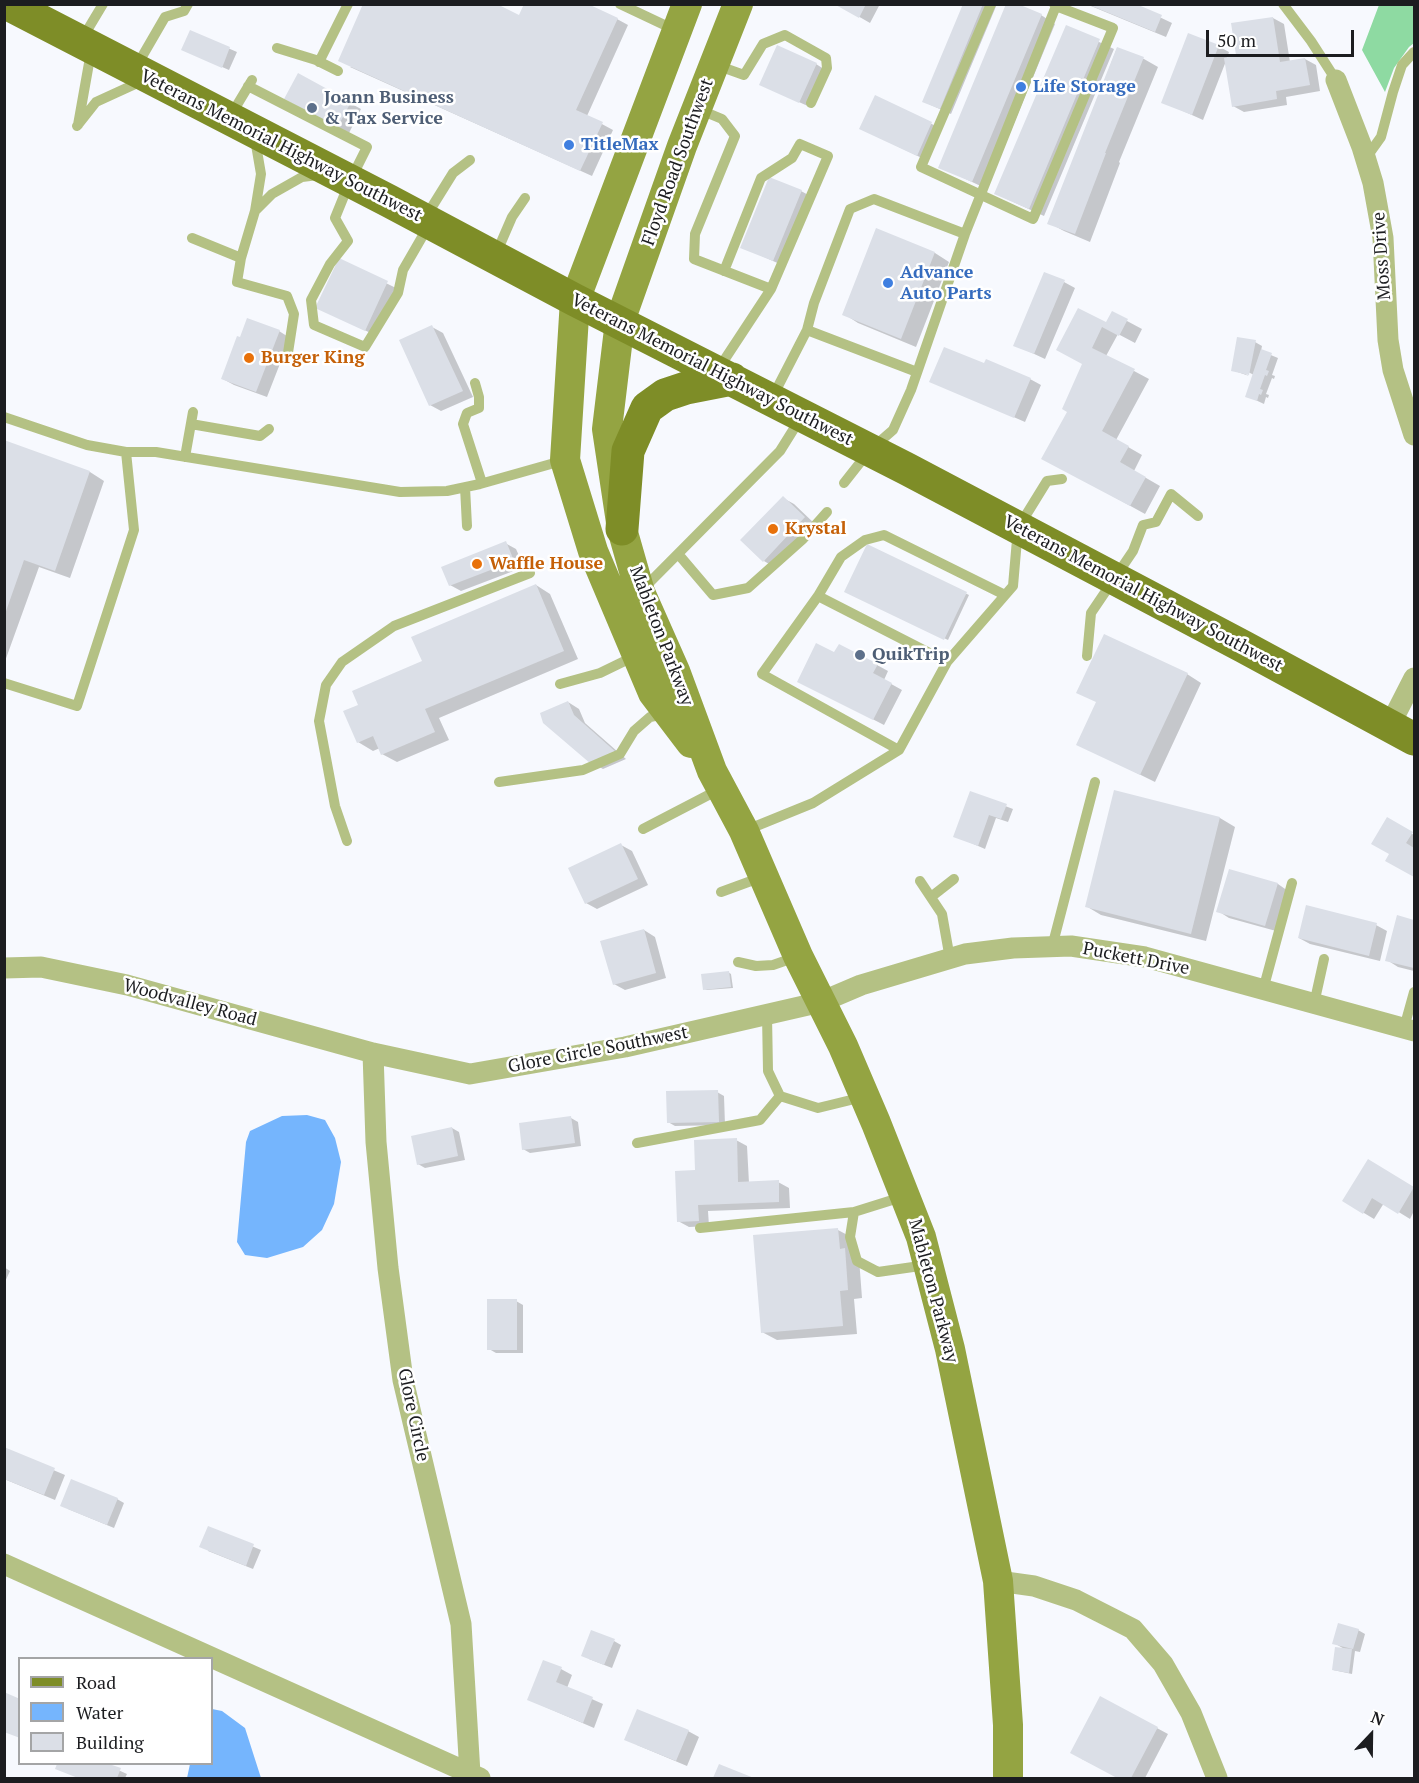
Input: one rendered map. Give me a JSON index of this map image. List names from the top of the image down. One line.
{"streets":{"main road":["Veterans Memorial Highway Southwest","Floyd Road Southwest","Mableton Parkway"],"street":["Moss Drive","Puckett Drive","Woodvalley Road","Glore Circle Southwest","Glore Circle"]},"crossings":[["Veterans Memorial Highway Southwest","Floyd Road Southwest"],["Veterans Memorial Highway Southwest","Mableton Parkway"],["Floyd Road Southwest","Mableton Parkway"],["Mableton Parkway","Puckett Drive"],["Mableton Parkway","Glore Circle Southwest"],["Puckett Drive","Glore Circle Southwest"],["Woodvalley Road","Glore Circle Southwest"],["Woodvalley Road","Glore Circle"],["Glore Circle Southwest","Glore Circle"]],"places":["Life Storage","Joann Business & Tax Service","TitleMax","Advance Auto Parts","Burger King","Krystal","Waffle House","QuikTrip"],"legend":["Road","Water","Building"],"scale_bar":"50 m","north":"top"}
